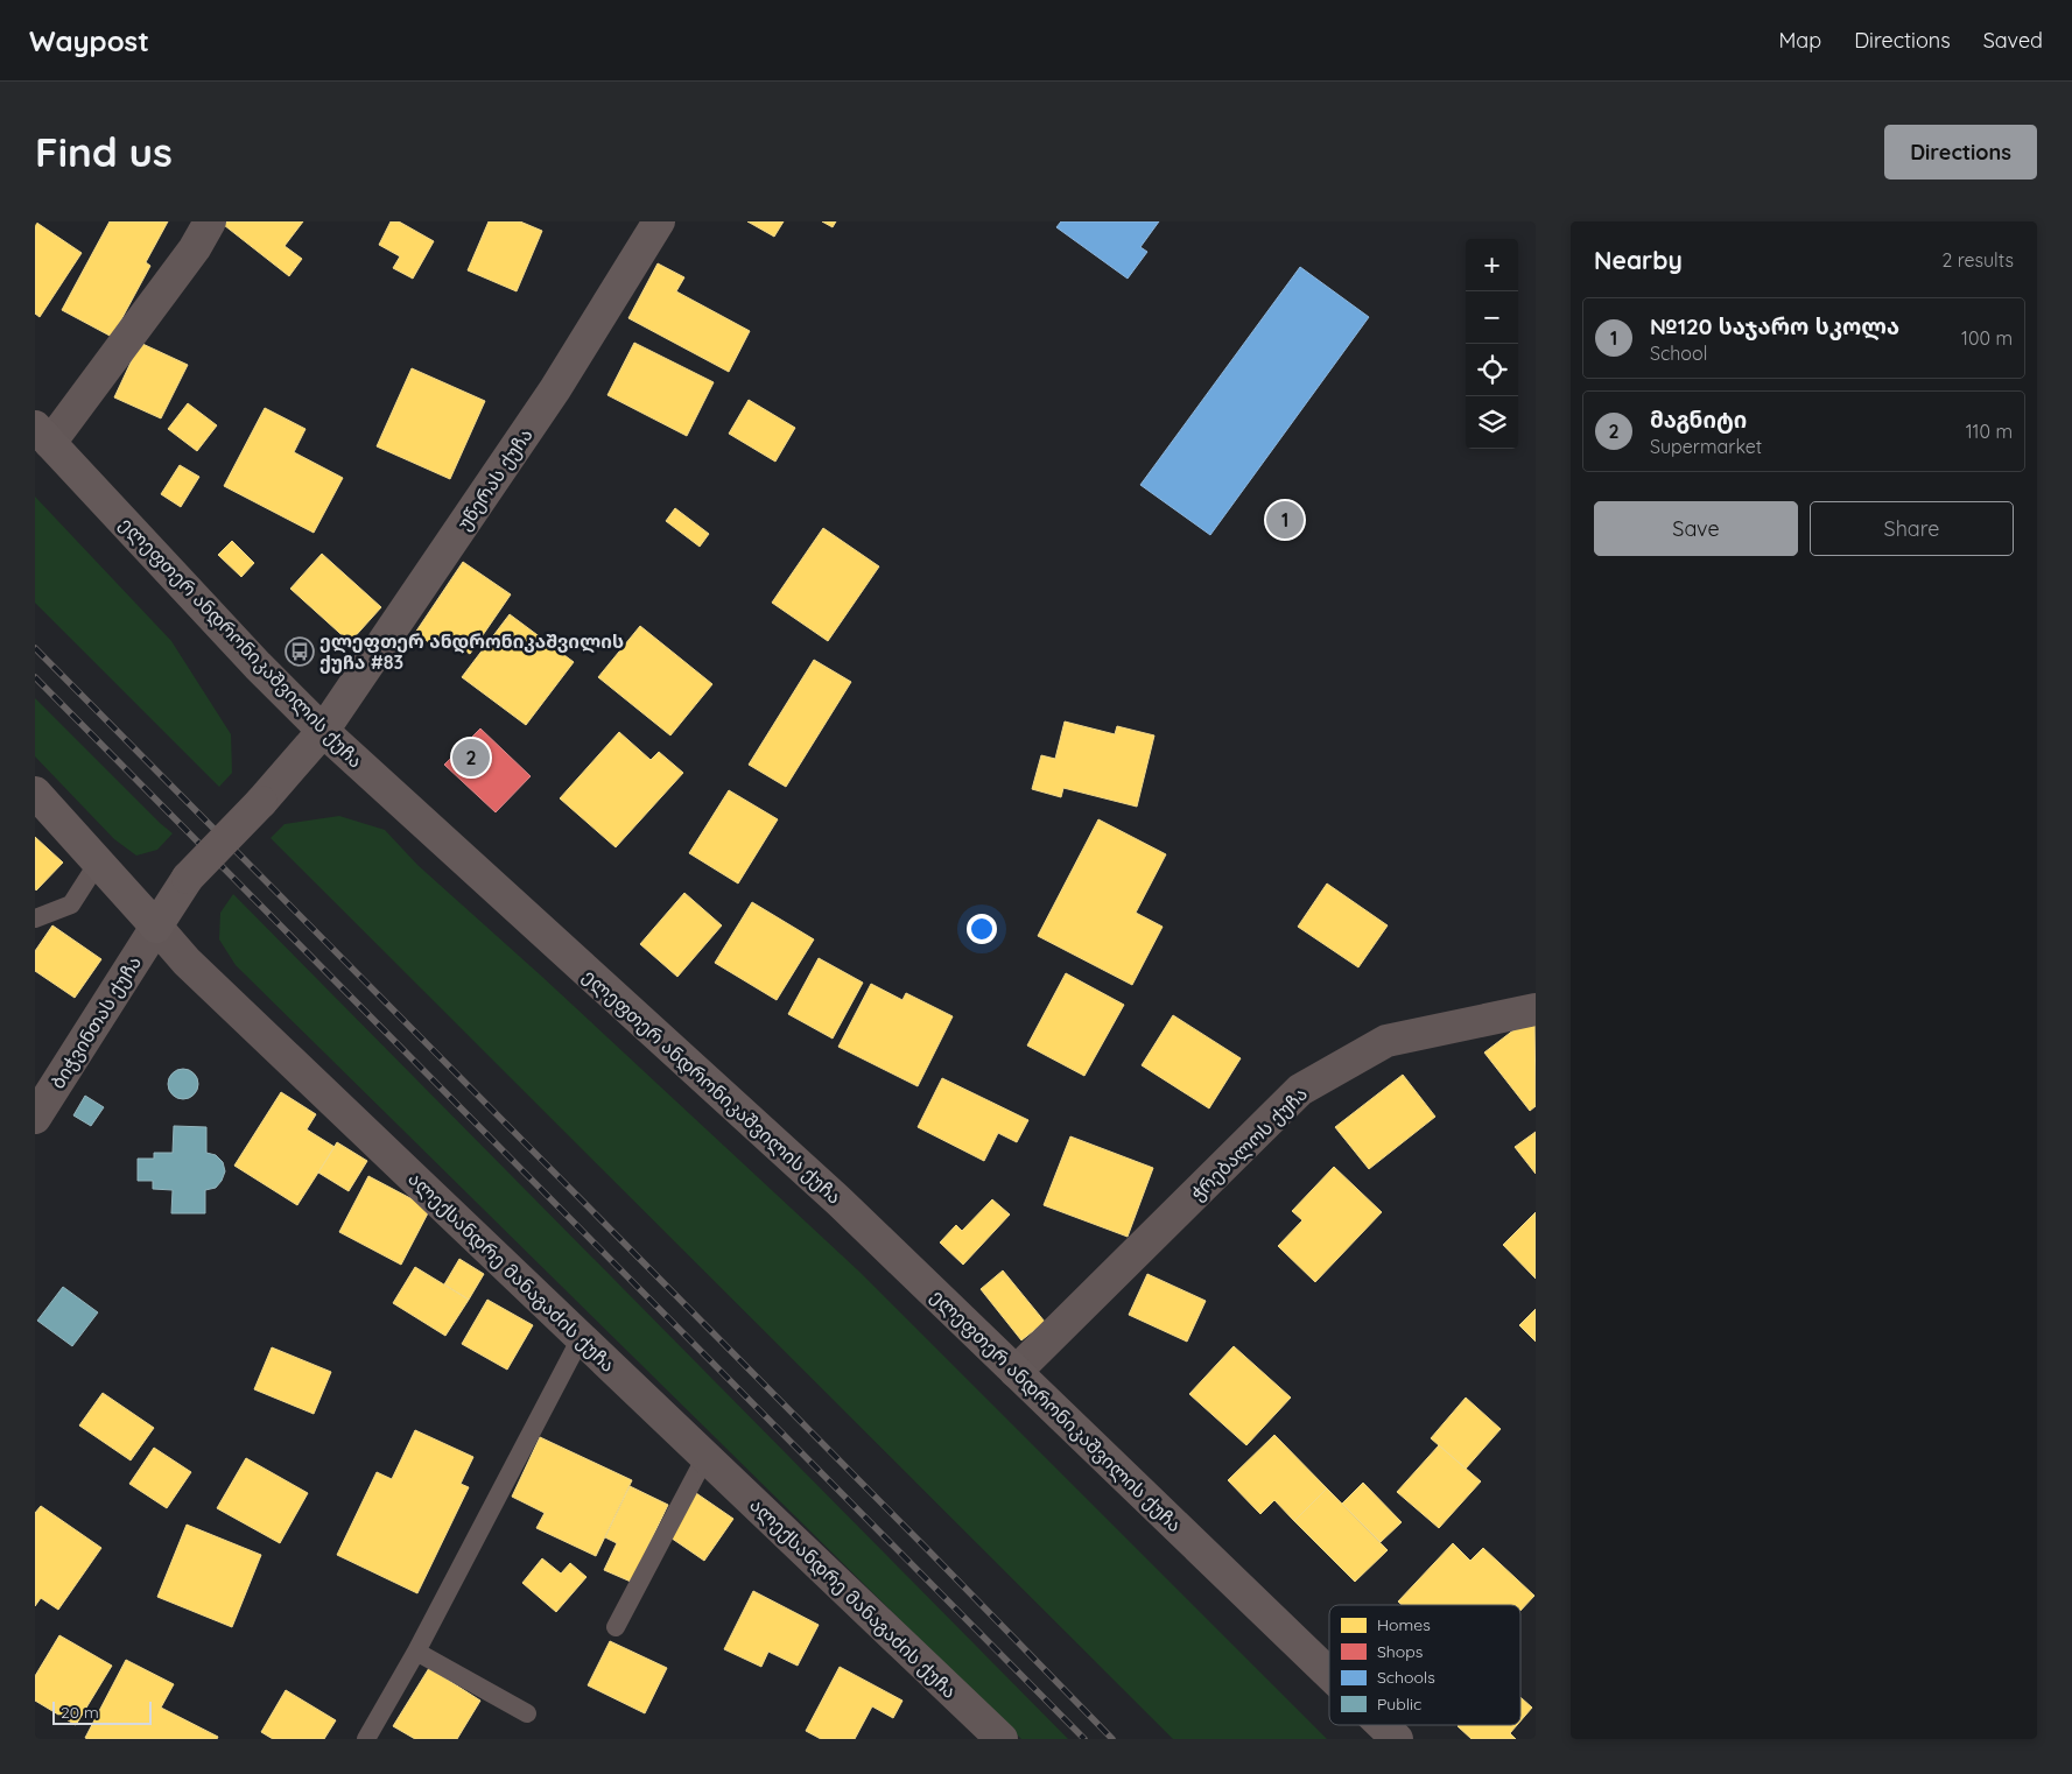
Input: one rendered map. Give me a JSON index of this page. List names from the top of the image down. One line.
{"streets":{"main road":["უწერას ქუჩა","ელეფთერ ანდრონიკაშვილის ქუჩა","ალექსანდრე მანაგაძის ქუჩა"],"street":["ბიჭვინთას ქუჩა","ჭრებალოს ქუჩა"]},"crossings":[["უწერას ქუჩა","ელეფთერ ანდრონიკაშვილის ქუჩა"],["უწერას ქუჩა","ბიჭვინთას ქუჩა"],["უწერას ქუჩა","ალექსანდრე მანაგაძის ქუჩა"],["ელეფთერ ანდრონიკაშვილის ქუჩა","ჭრებალოს ქუჩა"],["ბიჭვინთას ქუჩა","ალექსანდრე მანაგაძის ქუჩა"]],"places":{"bus stop":["ელეფთერ ანდრონიკაშვილის ქუჩა #83"]},"legend":["Homes","Shops","Schools","Public"],"scale_bar":"20 m","page":{"header":"Waypost","nav":["Map","Directions","Saved"],"buttons":["Directions",["Save","Share"]],"title":"Find us","heading":["Nearby","2 results"],"map_buttons":["+","−"],"list":[{"mark":"1","name":"№120 საჯარო სკოლა","note":"School","value":"100 m"},{"mark":"2","name":"მაგნიტი","note":"Supermarket","value":"110 m"}],"pins":["1","2"],"scale":"20 m"}}
